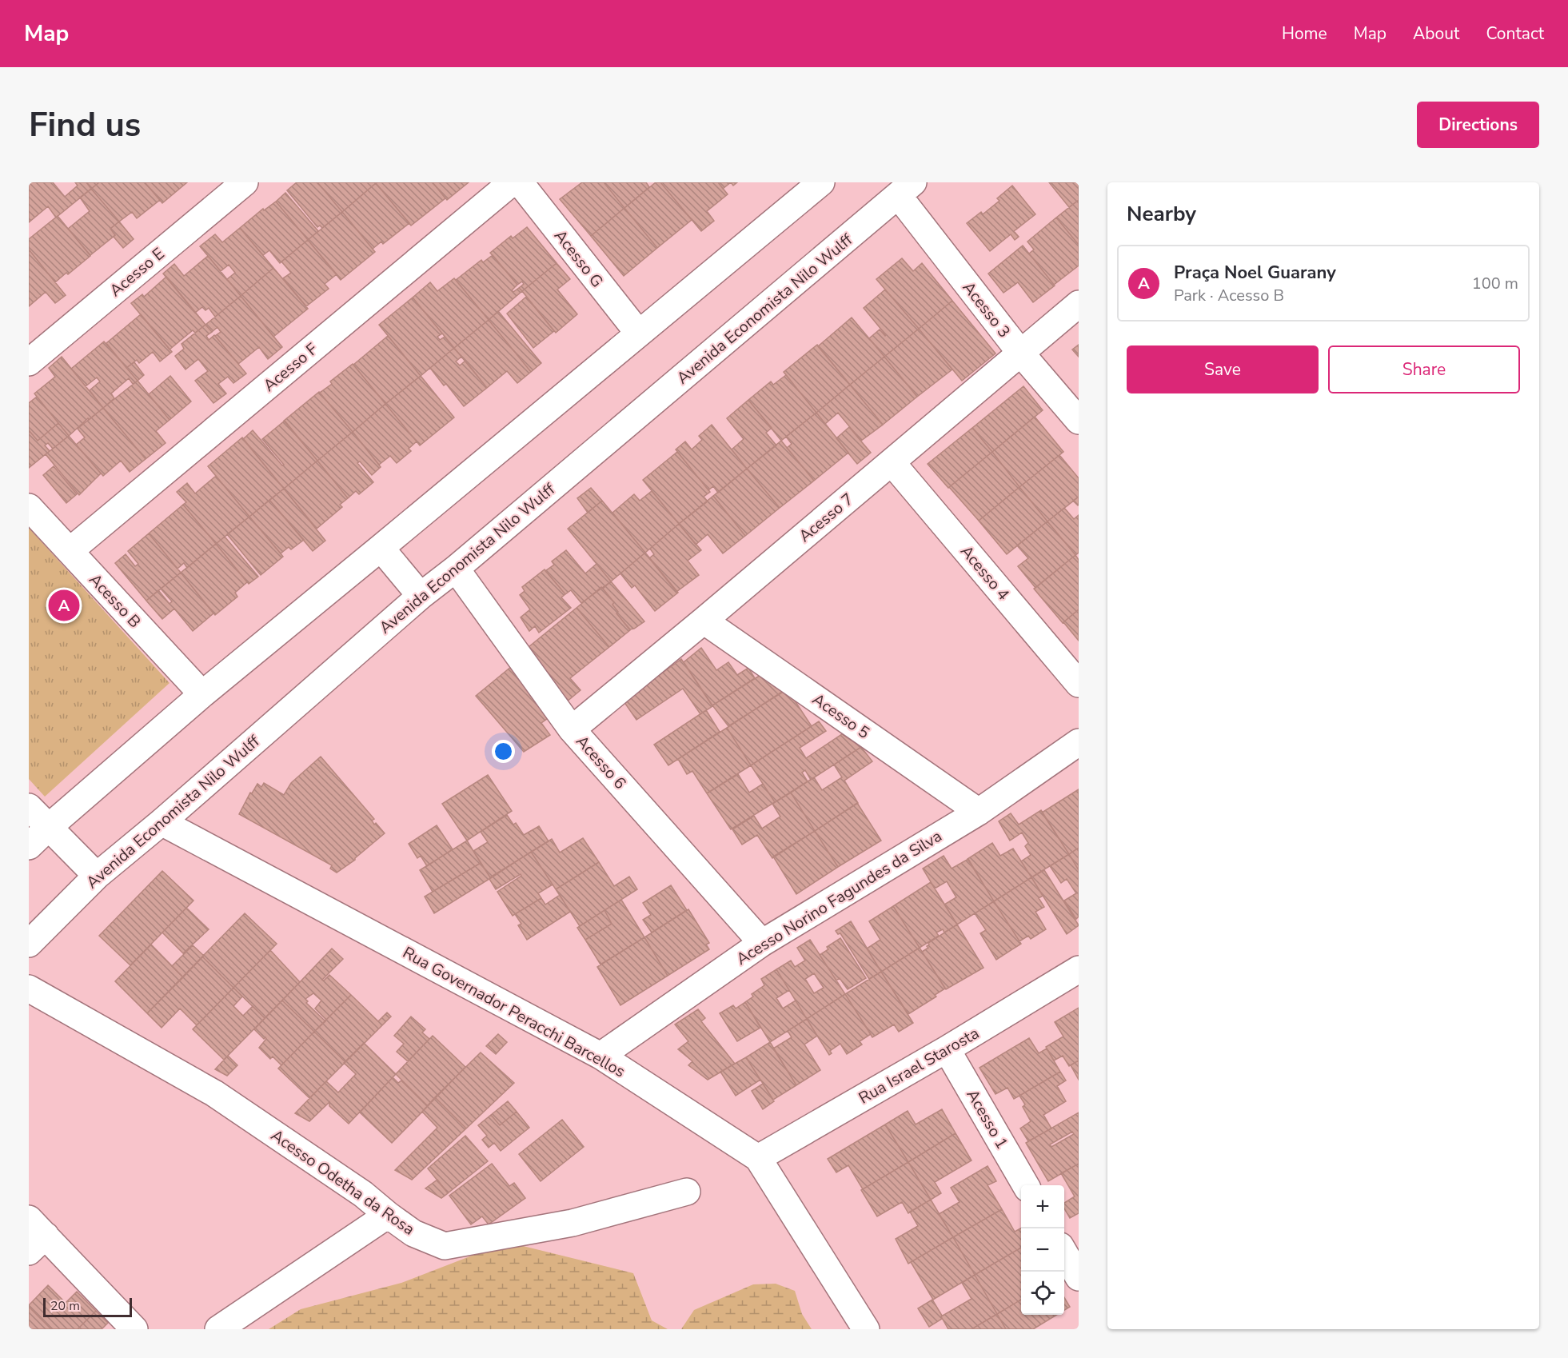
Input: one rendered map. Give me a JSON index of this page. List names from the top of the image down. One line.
{"streets":{"street":["Acesso G","Acesso E","Avenida Economista Nilo Wulff","Acesso 3","Acesso F","Acesso 7","Acesso 4","Acesso B","Acesso 5","Acesso 6","Acesso Norino Fagundes da Silva","Rua Governador Peracchi Barcellos","Rua Israel Starosta","Acesso 1","Acesso Odetha da Rosa"]},"crossings":[["Avenida Economista Nilo Wulff","Acesso 3"],["Avenida Economista Nilo Wulff","Acesso 6"],["Avenida Economista Nilo Wulff","Rua Governador Peracchi Barcellos"],["Acesso 3","Acesso 7"],["Acesso F","Acesso B"],["Acesso 7","Acesso 4"],["Acesso 7","Acesso 5"],["Acesso 7","Acesso 6"],["Acesso 5","Acesso Norino Fagundes da Silva"],["Acesso 6","Acesso Norino Fagundes da Silva"],["Acesso Norino Fagundes da Silva","Rua Governador Peracchi Barcellos"],["Rua Governador Peracchi Barcellos","Rua Israel Starosta"],["Rua Israel Starosta","Acesso 1"]],"scale_bar":"20 m","page":{"header":"Map","nav":["Home","Map","About","Contact"],"buttons":["Directions",["Save","Share"]],"title":"Find us","heading":"Nearby","list":[{"mark":"A","name":"Praça Noel Guarany","note":"Park · Acesso B","value":"100 m"}],"pins":"A","map_buttons":["+","−"],"scale":"20 m"}}
